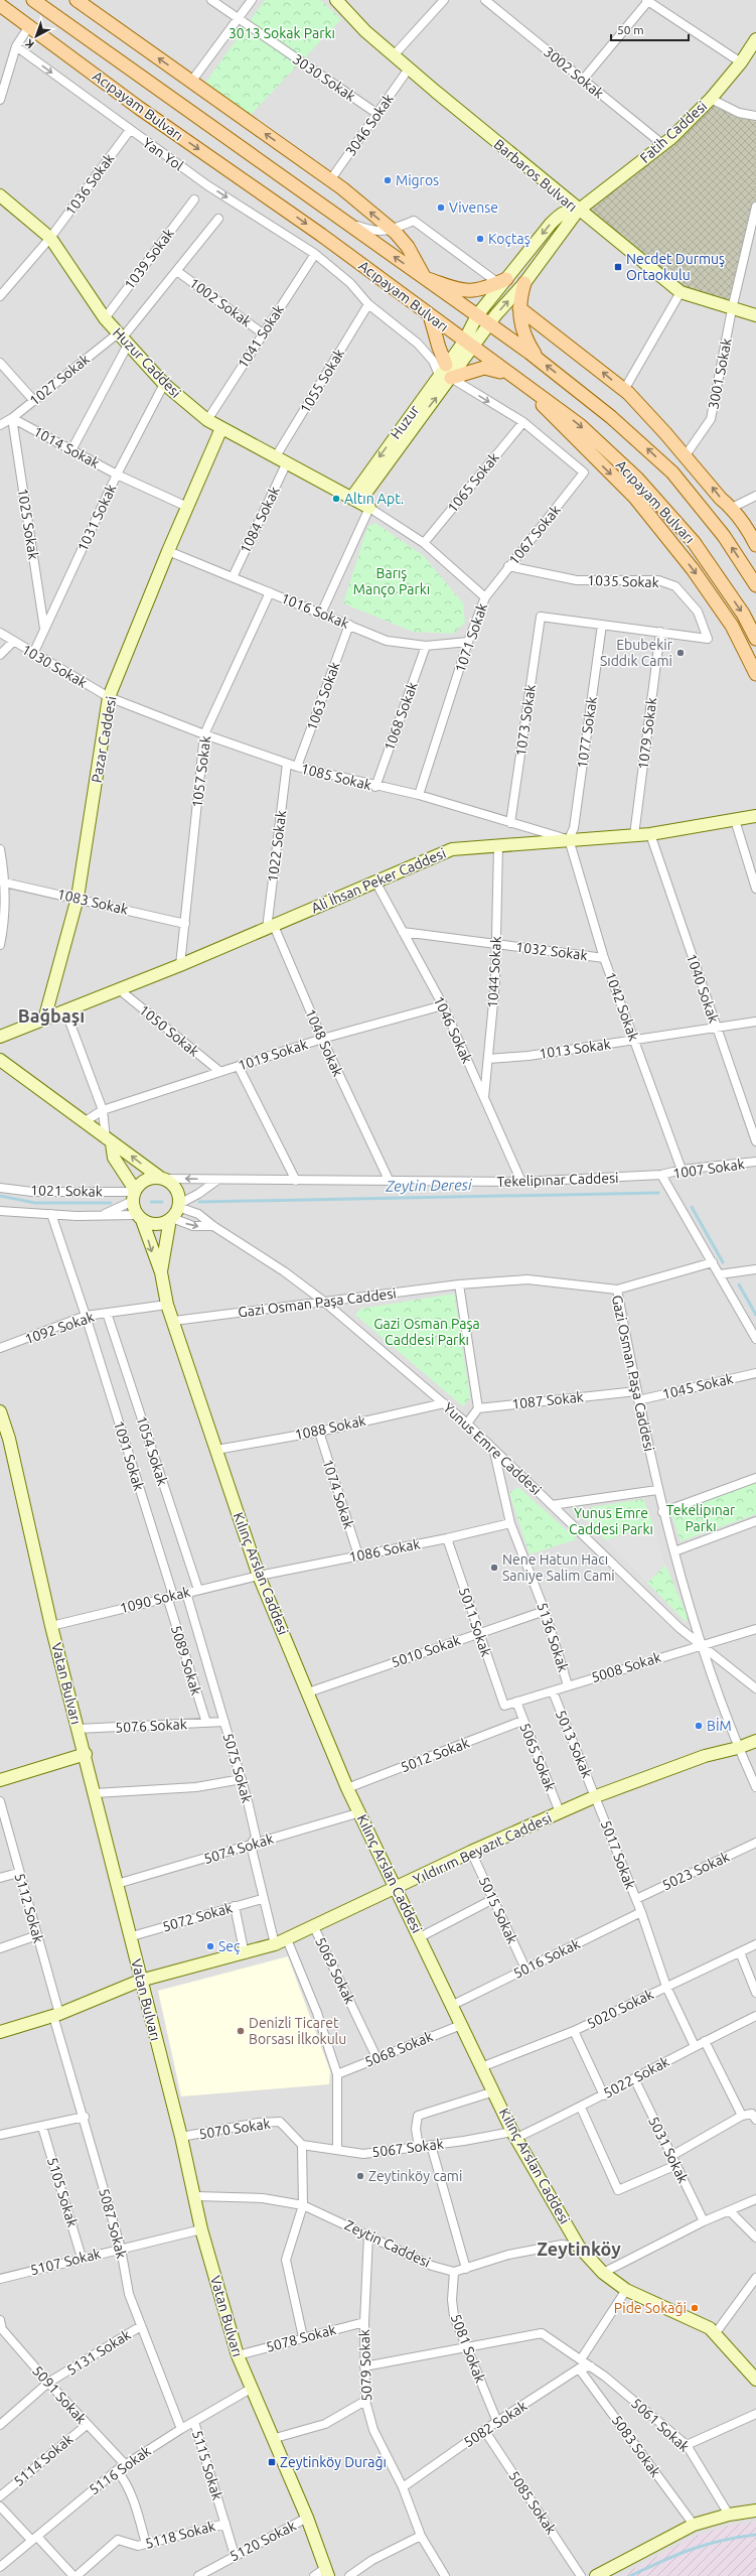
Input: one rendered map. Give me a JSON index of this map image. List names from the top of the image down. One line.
{"streets":{"main road":["Acıpayam Bulvarı"],"street":["3002 Sokak","3030 Sokak","3046 Sokak","Fatih Caddesi","Yan Yol","Barbaros Bulvarı","1036 Sokak","1039 Sokak","1002 Sokak","1041 Sokak","Huzur Caddesi","3001 Sokak","1027 Sokak","1055 Sokak","Huzur","1014 Sokak","1065 Sokak","1031 Sokak","1084 Sokak","1025 Sokak","1067 Sokak","1035 Sokak","1016 Sokak","1071 Sokak","1030 Sokak","1063 Sokak","1068 Sokak","1073 Sokak","1077 Sokak","1079 Sokak","Pazar Caddesi","1057 Sokak","1085 Sokak","1022 Sokak","Ali İhsan Peker Caddesi","1083 Sokak","1032 Sokak","1044 Sokak","1040 Sokak","1042 Sokak","1046 Sokak","1050 Sokak","1048 Sokak","1013 Sokak","1019 Sokak","1007 Sokak","Tekelipınar Caddesi","1021 Sokak","Gazi Osman Paşa Caddesi","1092 Sokak","1045 Sokak","1087 Sokak","1088 Sokak","Yunus Emre Caddesi","1054 Sokak","1091 Sokak","1074 Sokak","1086 Sokak","Kılınç Arslan Caddesi","1090 Sokak","5011 Sokak","5136 Sokak","5010 Sokak","5089 Sokak","5008 Sokak","Vatan Bulvarı","5076 Sokak","5013 Sokak","5012 Sokak","5065 Sokak","5075 Sokak","5074 Sokak","Yıldırım Beyazıt Caddesi","5017 Sokak","5023 Sokak","5112 Sokak","5015 Sokak","5072 Sokak","5016 Sokak","5069 Sokak","5020 Sokak","5068 Sokak","5022 Sokak","5070 Sokak","5067 Sokak","5031 Sokak","5105 Sokak","5087 Sokak","Zeytin Caddesi","5107 Sokak","5078 Sokak","5081 Sokak","5131 Sokak","5079 Sokak","5091 Sokak","5082 Sokak","5061 Sokak","5083 Sokak","5114 Sokak","5115 Sokak","5116 Sokak","5085 Sokak","5118 Sokak","5120 Sokak"]},"crossings":[["3002 Sokak","Fatih Caddesi"],["3030 Sokak","3046 Sokak"],["Acıpayam Bulvarı","Huzur"],["3046 Sokak","Barbaros Bulvarı"],["Fatih Caddesi","Barbaros Bulvarı"],["Yan Yol","1036 Sokak"],["Yan Yol","1041 Sokak"],["Yan Yol","1055 Sokak"],["Yan Yol","Huzur"],["Barbaros Bulvarı","3001 Sokak"],["1036 Sokak","Huzur Caddesi"],["1039 Sokak","Huzur Caddesi"],["1002 Sokak","1041 Sokak"],["1041 Sokak","Huzur Caddesi"],["Huzur Caddesi","1027 Sokak"],["Huzur Caddesi","1055 Sokak"],["Huzur Caddesi","Huzur"],["Huzur Caddesi","1031 Sokak"],["Huzur Caddesi","1084 Sokak"],["Huzur Caddesi","1071 Sokak"],["Huzur Caddesi","Pazar Caddesi"],["1027 Sokak","1014 Sokak"],["1027 Sokak","1025 Sokak"],["Huzur","1071 Sokak"],["1014 Sokak","1031 Sokak"],["1014 Sokak","1025 Sokak"],["1014 Sokak","Pazar Caddesi"],["1065 Sokak","1067 Sokak"],["1065 Sokak","1071 Sokak"],["1031 Sokak","1025 Sokak"],["1031 Sokak","1030 Sokak"],["1084 Sokak","1016 Sokak"],["1067 Sokak","1035 Sokak"],["1067 Sokak","1071 Sokak"],["1035 Sokak","1079 Sokak"],["1016 Sokak","1071 Sokak"],["1016 Sokak","1063 Sokak"],["1016 Sokak","1068 Sokak"],["1016 Sokak","Pazar Caddesi"],["1016 Sokak","1057 Sokak"],["1071 Sokak","1085 Sokak"],["1030 Sokak","Pazar Caddesi"],["1030 Sokak","1085 Sokak"],["1063 Sokak","1085 Sokak"],["1068 Sokak","1085 Sokak"],["1073 Sokak","1077 Sokak"],["1073 Sokak","1085 Sokak"],["1077 Sokak","1085 Sokak"],["1077 Sokak","Ali İhsan Peker Caddesi"],["1077 Sokak","1042 Sokak"],["1079 Sokak","Ali İhsan Peker Caddesi"],["Pazar Caddesi","1085 Sokak"],["Pazar Caddesi","Ali İhsan Peker Caddesi"],["Pazar Caddesi","1083 Sokak"],["1057 Sokak","1085 Sokak"],["1057 Sokak","Ali İhsan Peker Caddesi"],["1057 Sokak","1083 Sokak"],["1085 Sokak","1022 Sokak"],["1085 Sokak","Ali İhsan Peker Caddesi"],["1085 Sokak","1042 Sokak"],["1022 Sokak","Ali İhsan Peker Caddesi"],["1022 Sokak","1048 Sokak"],["Ali İhsan Peker Caddesi","1044 Sokak"],["Ali İhsan Peker Caddesi","1040 Sokak"],["Ali İhsan Peker Caddesi","1042 Sokak"],["Ali İhsan Peker Caddesi","1046 Sokak"],["Ali İhsan Peker Caddesi","1050 Sokak"],["Ali İhsan Peker Caddesi","1048 Sokak"],["1032 Sokak","1044 Sokak"],["1032 Sokak","1042 Sokak"],["1032 Sokak","1046 Sokak"],["1044 Sokak","1046 Sokak"],["1044 Sokak","1013 Sokak"],["1040 Sokak","1013 Sokak"],["1042 Sokak","1013 Sokak"],["1042 Sokak","1007 Sokak"],["1046 Sokak","1019 Sokak"],["1046 Sokak","Tekelipınar Caddesi"],["1050 Sokak","1019 Sokak"],["1048 Sokak","1019 Sokak"],["1048 Sokak","Tekelipınar Caddesi"],["1007 Sokak","Tekelipınar Caddesi"],["Tekelipınar Caddesi","1021 Sokak"],["Tekelipınar Caddesi","Yunus Emre Caddesi"],["Tekelipınar Caddesi","Kılınç Arslan Caddesi"],["1021 Sokak","Yunus Emre Caddesi"],["1021 Sokak","Kılınç Arslan Caddesi"],["Gazi Osman Paşa Caddesi","1045 Sokak"],["Gazi Osman Paşa Caddesi","1087 Sokak"],["Gazi Osman Paşa Caddesi","Yunus Emre Caddesi"],["Gazi Osman Paşa Caddesi","Kılınç Arslan Caddesi"],["Gazi Osman Paşa Caddesi","5008 Sokak"],["Gazi Osman Paşa Caddesi","Yıldırım Beyazıt Caddesi"],["1092 Sokak","1054 Sokak"],["1092 Sokak","1091 Sokak"],["1092 Sokak","Kılınç Arslan Caddesi"],["1088 Sokak","Yunus Emre Caddesi"],["1088 Sokak","1074 Sokak"],["1088 Sokak","Kılınç Arslan Caddesi"],["Yunus Emre Caddesi","Kılınç Arslan Caddesi"],["Yunus Emre Caddesi","5136 Sokak"],["Yunus Emre Caddesi","5008 Sokak"],["1054 Sokak","1090 Sokak"],["1091 Sokak","1090 Sokak"],["1091 Sokak","5089 Sokak"],["1074 Sokak","1086 Sokak"],["1086 Sokak","Kılınç Arslan Caddesi"],["1086 Sokak","1090 Sokak"],["1086 Sokak","5011 Sokak"],["1086 Sokak","5136 Sokak"],["Kılınç Arslan Caddesi","1090 Sokak"],["Kılınç Arslan Caddesi","5010 Sokak"],["Kılınç Arslan Caddesi","5012 Sokak"],["Kılınç Arslan Caddesi","5074 Sokak"],["Kılınç Arslan Caddesi","Yıldırım Beyazıt Caddesi"],["Kılınç Arslan Caddesi","5016 Sokak"],["Kılınç Arslan Caddesi","5020 Sokak"],["Kılınç Arslan Caddesi","5068 Sokak"],["Kılınç Arslan Caddesi","5022 Sokak"],["Kılınç Arslan Caddesi","5067 Sokak"],["1090 Sokak","5089 Sokak"],["1090 Sokak","Vatan Bulvarı"],["1090 Sokak","5075 Sokak"],["5011 Sokak","5010 Sokak"],["5011 Sokak","5008 Sokak"],["5136 Sokak","5010 Sokak"],["5136 Sokak","5008 Sokak"],["5089 Sokak","5076 Sokak"],["5008 Sokak","5013 Sokak"],["5008 Sokak","5065 Sokak"],["Vatan Bulvarı","5076 Sokak"],["Vatan Bulvarı","5074 Sokak"],["Vatan Bulvarı","Yıldırım Beyazıt Caddesi"],["Vatan Bulvarı","5072 Sokak"],["Vatan Bulvarı","5070 Sokak"],["Vatan Bulvarı","Zeytin Caddesi"],["Vatan Bulvarı","5107 Sokak"],["Vatan Bulvarı","5078 Sokak"],["Vatan Bulvarı","5116 Sokak"],["Vatan Bulvarı","5120 Sokak"],["5076 Sokak","5075 Sokak"],["5013 Sokak","Yıldırım Beyazıt Caddesi"],["5013 Sokak","5017 Sokak"],["5012 Sokak","5065 Sokak"],["5065 Sokak","Yıldırım Beyazıt Caddesi"],["5075 Sokak","5074 Sokak"],["5075 Sokak","Yıldırım Beyazıt Caddesi"],["5075 Sokak","5072 Sokak"],["Yıldırım Beyazıt Caddesi","5017 Sokak"],["Yıldırım Beyazıt Caddesi","5112 Sokak"],["Yıldırım Beyazıt Caddesi","5015 Sokak"],["Yıldırım Beyazıt Caddesi","5069 Sokak"],["Yıldırım Beyazıt Caddesi","5087 Sokak"],["5017 Sokak","5023 Sokak"],["5017 Sokak","5016 Sokak"],["5017 Sokak","5020 Sokak"],["5017 Sokak","5022 Sokak"],["5112 Sokak","5087 Sokak"],["5015 Sokak","5016 Sokak"],["5069 Sokak","5068 Sokak"],["5022 Sokak","5067 Sokak"],["5022 Sokak","5031 Sokak"],["5070 Sokak","5067 Sokak"],["5105 Sokak","5107 Sokak"],["5087 Sokak","5107 Sokak"],["5087 Sokak","5131 Sokak"],["5087 Sokak","5116 Sokak"],["Zeytin Caddesi","5081 Sokak"],["Zeytin Caddesi","5079 Sokak"],["5078 Sokak","5079 Sokak"],["5081 Sokak","5082 Sokak"],["5131 Sokak","5091 Sokak"],["5079 Sokak","5082 Sokak"],["5091 Sokak","5114 Sokak"],["5091 Sokak","5116 Sokak"],["5082 Sokak","5061 Sokak"],["5082 Sokak","5083 Sokak"],["5082 Sokak","5085 Sokak"],["5115 Sokak","5116 Sokak"],["5115 Sokak","5118 Sokak"],["5115 Sokak","5120 Sokak"]],"one_way":["Yan Yol"],"districts":["Bağbaşı","Zeytinköy"],"water":["Zeytin Deresi"],"parks":["3013 Sokak Parkı","Barış Manço Parkı","Gazi Osman Paşa Caddesi Parkı","Tekelipınar Parkı","Yunus Emre Caddesi Parkı"],"places":{"other":["Migros","Vivense","Koçtaş","Altın Apt.","Ebubekir Sıddık Cami","Nene Hatun Hacı Saniye Salim Cami","BİM","Seç","Denizli Ticaret Borsası İlkokulu","Zeytinköy cami","Pide Sokaği"],"transit":["Necdet Durmuş Ortaokulu","Zeytinköy Durağı"]},"scale_bar":"50 m","north":"bottom left"}
